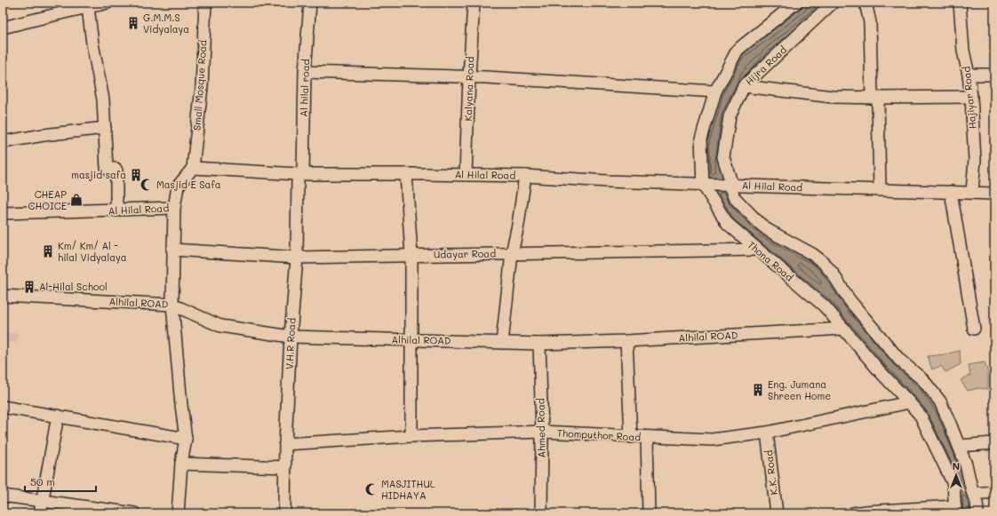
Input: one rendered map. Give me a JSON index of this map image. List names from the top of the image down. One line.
{"streets":{"street":["Hijra Road","Small Mosque Road","Al hilal road","Kalyana Road","Hajiyar Road","Al Hilal Road","Udayar Road","Thona Road","Alhilal ROAD","V.H.R Road","Ahmed Road","Thomputhor Road","K.K. Road"]},"crossings":[["Hijra Road","Al Hilal Road"],["Small Mosque Road","Al Hilal Road"],["Al hilal road","Al Hilal Road"],["Al hilal road","V.H.R Road"],["Kalyana Road","Al Hilal Road"],["Hajiyar Road","Al Hilal Road"],["Al Hilal Road","Thona Road"],["Al Hilal Road","V.H.R Road"],["Udayar Road","Thona Road"],["Udayar Road","V.H.R Road"],["Thona Road","Alhilal ROAD"],["Thona Road","Thomputhor Road"],["Alhilal ROAD","V.H.R Road"],["Alhilal ROAD","Ahmed Road"],["V.H.R Road","Thomputhor Road"],["Ahmed Road","Thomputhor Road"],["Thomputhor Road","K.K. Road"]],"places":{"building":["G.M.M.S Vidyalaya","masjid safa","Km/ Km/ Al - hilal Vidyalaya","Al-Hilal School","Eng. Jumana Shreen Home"],"mosque":["Masjid E Safa","MASJITHUL HIDHAYA"],"shop":["CHEAP CHOICE"]},"scale_bar":"50 m","north":"top"}
